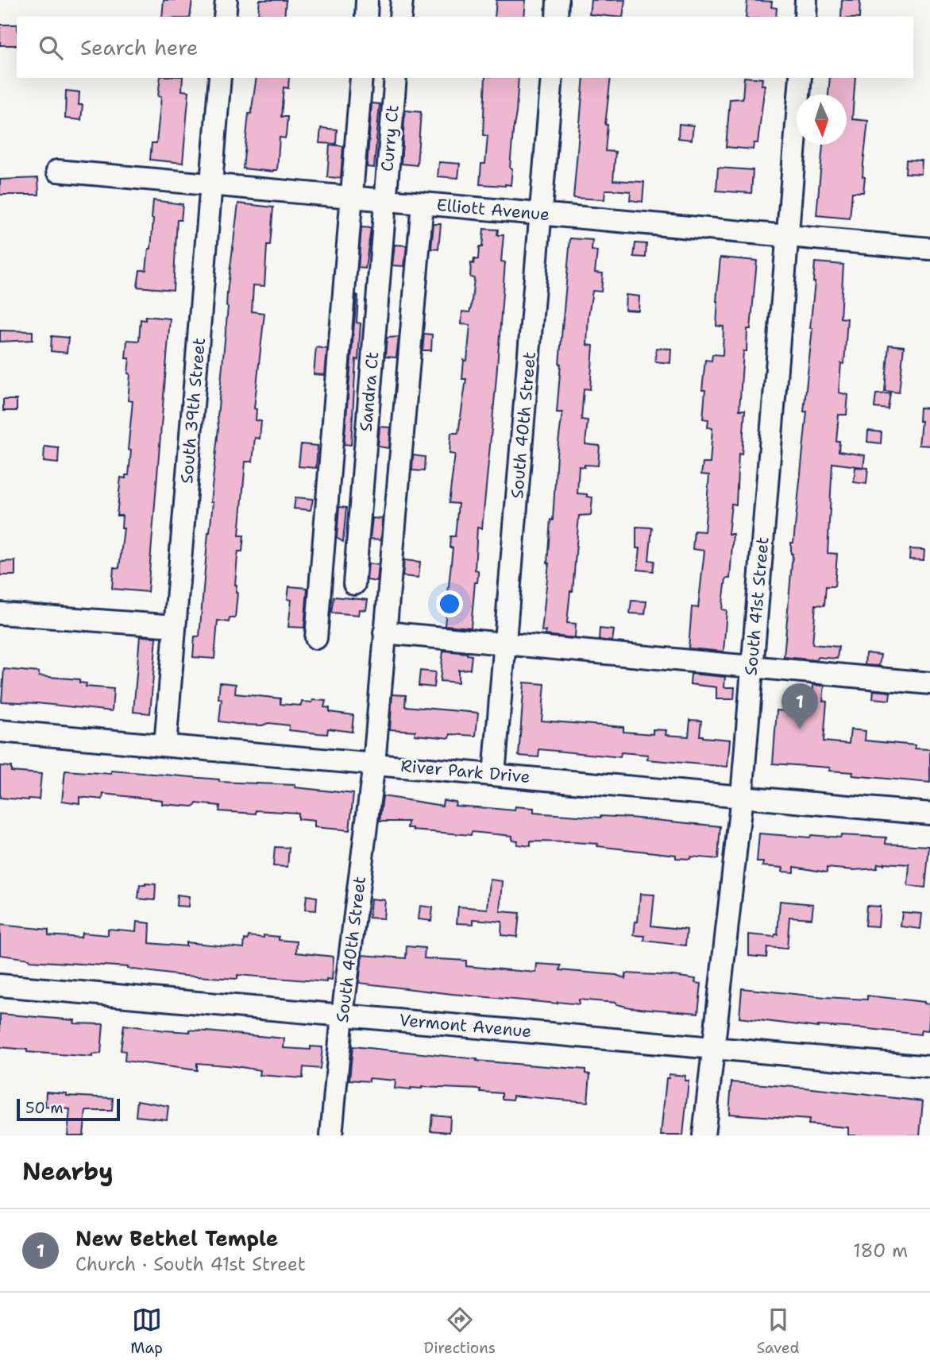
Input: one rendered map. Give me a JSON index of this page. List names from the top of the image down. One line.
{"streets":{"street":["Curry Ct","Elliott Avenue","Sandra Ct","South 39th Street","South 40th Street","South 41st Street","River Park Drive","Vermont Avenue"]},"crossings":[["Curry Ct","Elliott Avenue"],["Curry Ct","Sandra Ct"],["Elliott Avenue","Sandra Ct"],["Elliott Avenue","South 39th Street"],["Elliott Avenue","South 40th Street"],["Elliott Avenue","South 41st Street"],["South 39th Street","River Park Drive"],["South 40th Street","River Park Drive"],["South 40th Street","Vermont Avenue"],["South 41st Street","River Park Drive"],["South 41st Street","Vermont Avenue"]],"scale_bar":"50 m","north":"bottom","page":{"search":"Search here","pins":"1","scale":"50 m","heading":"Nearby","list":[{"mark":"1","name":"New Bethel Temple","note":"Church · South 41st Street","value":"180 m"}],"nav":["Map","Directions","Saved"]}}
